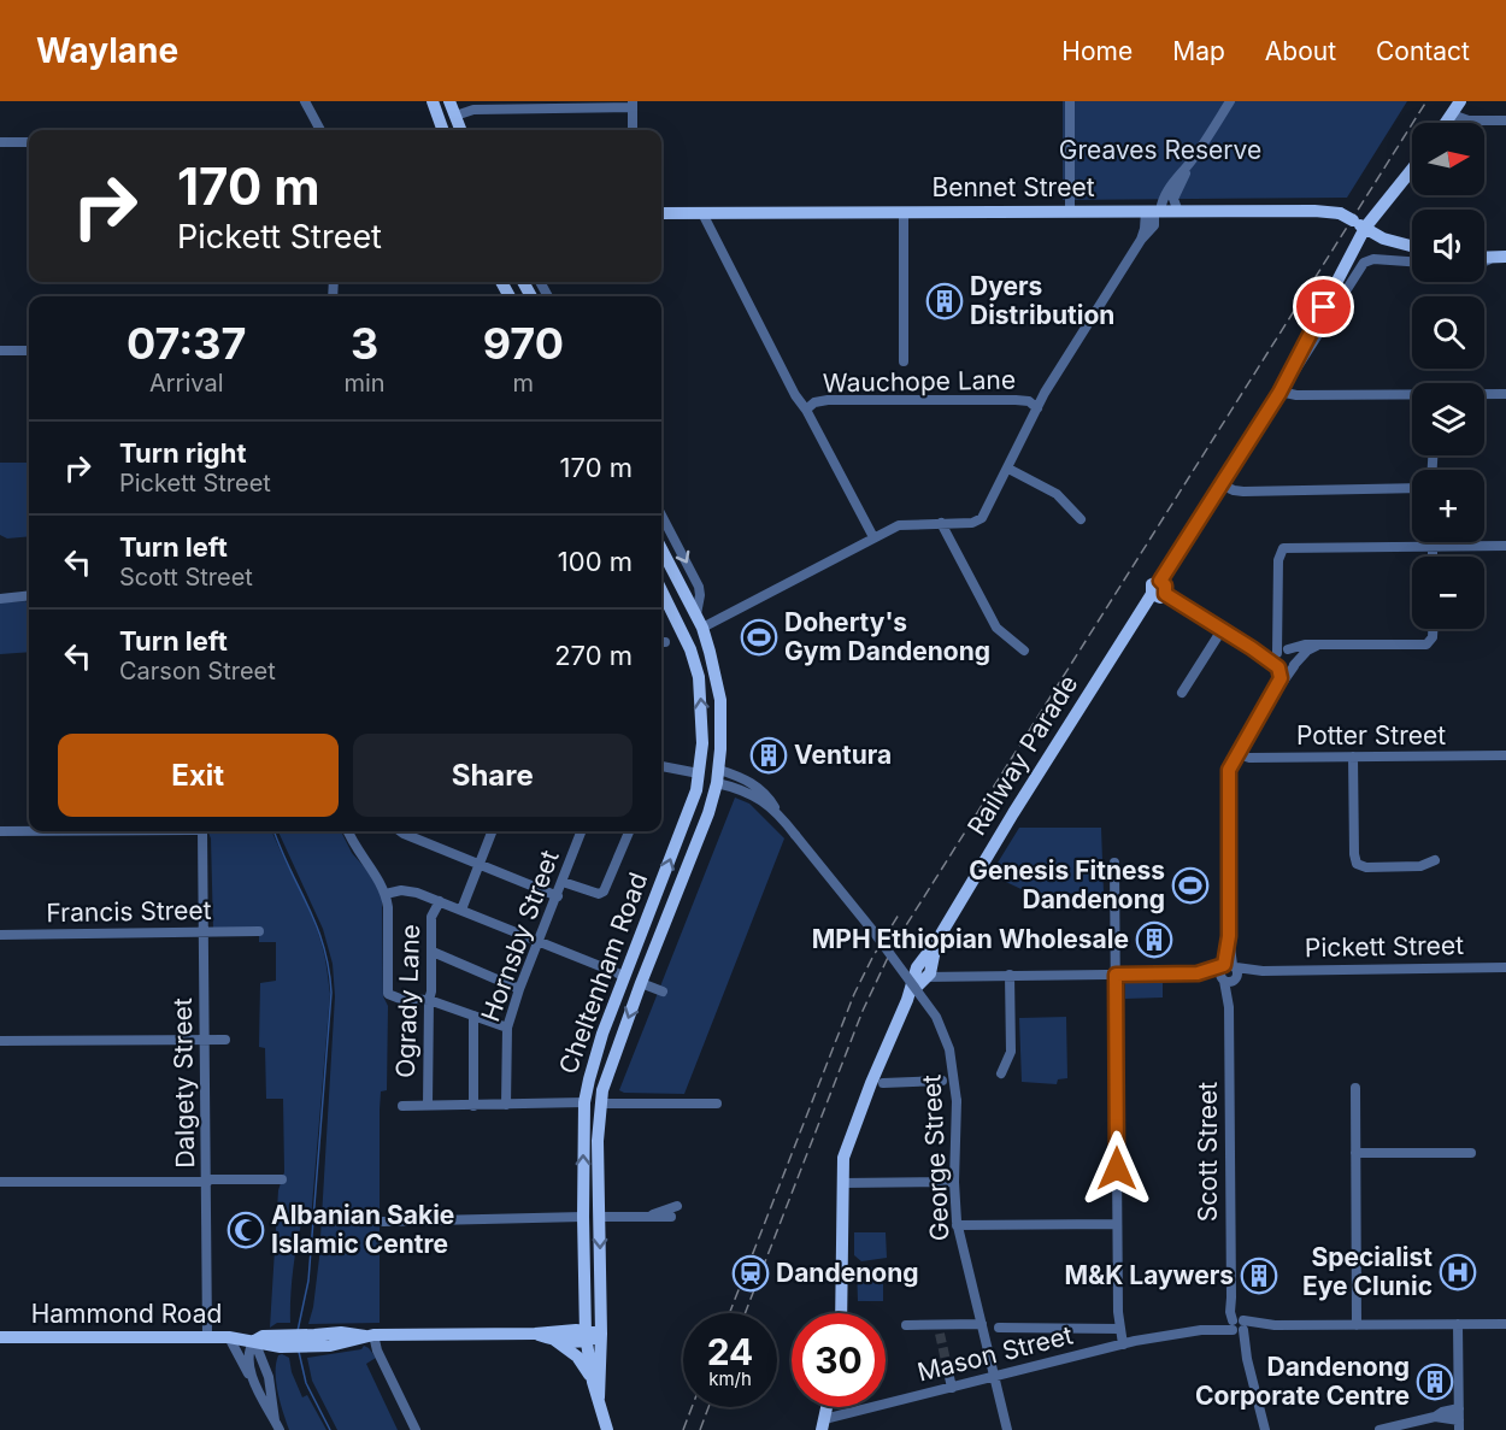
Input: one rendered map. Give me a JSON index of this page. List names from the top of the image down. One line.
{"streets":{"main road":["Bennet Street","Railway Parade","Cheltenham Road","Hammond Road"],"street":["Wauchope Lane","Potter Street","Francis Street","Hornsby Street","Pickett Street","Ogrady Lane","Dalgety Street","Scott Street","George Street","Mason Street"]},"crossings":[["Bennet Street","Wauchope Lane"],["Bennet Street","Railway Parade"],["Potter Street","Scott Street"],["Railway Parade","Pickett Street"],["Francis Street","Dalgety Street"],["Pickett Street","Scott Street"],["Cheltenham Road","George Street"],["Cheltenham Road","Hammond Road"],["Dalgety Street","Hammond Road"],["Scott Street","Mason Street"],["George Street","Mason Street"]],"parks":["Greaves Reserve"],"places":{"building":["Dyers Distribution","Ventura","MPH Ethiopian Wholesale","M&K Laywers","Dandenong Corporate Centre"],"sports":["Doherty's Gym Dandenong","Genesis Fitness Dandenong"],"mosque":["Albanian Sakie Islamic Centre"],"hospital":["Specialist Eye Clunic"],"station":["Dandenong"]},"north":"right","page":{"header":"Waylane","nav":["Home","Map","About","Contact"],"map_buttons":["+","−"],"turn":["170 m","Pickett Street"],"eta":["07:37","Arrival","3","min","970","m"],"list":[{"name":"Turn right","note":"Pickett Street","value":"170 m"},{"name":"Turn left","note":"Scott Street","value":"100 m"},{"name":"Turn left","note":"Carson Street","value":"270 m"}],"buttons":["Exit","Share"],"speed":"24 km/h","limit":"30"}}
